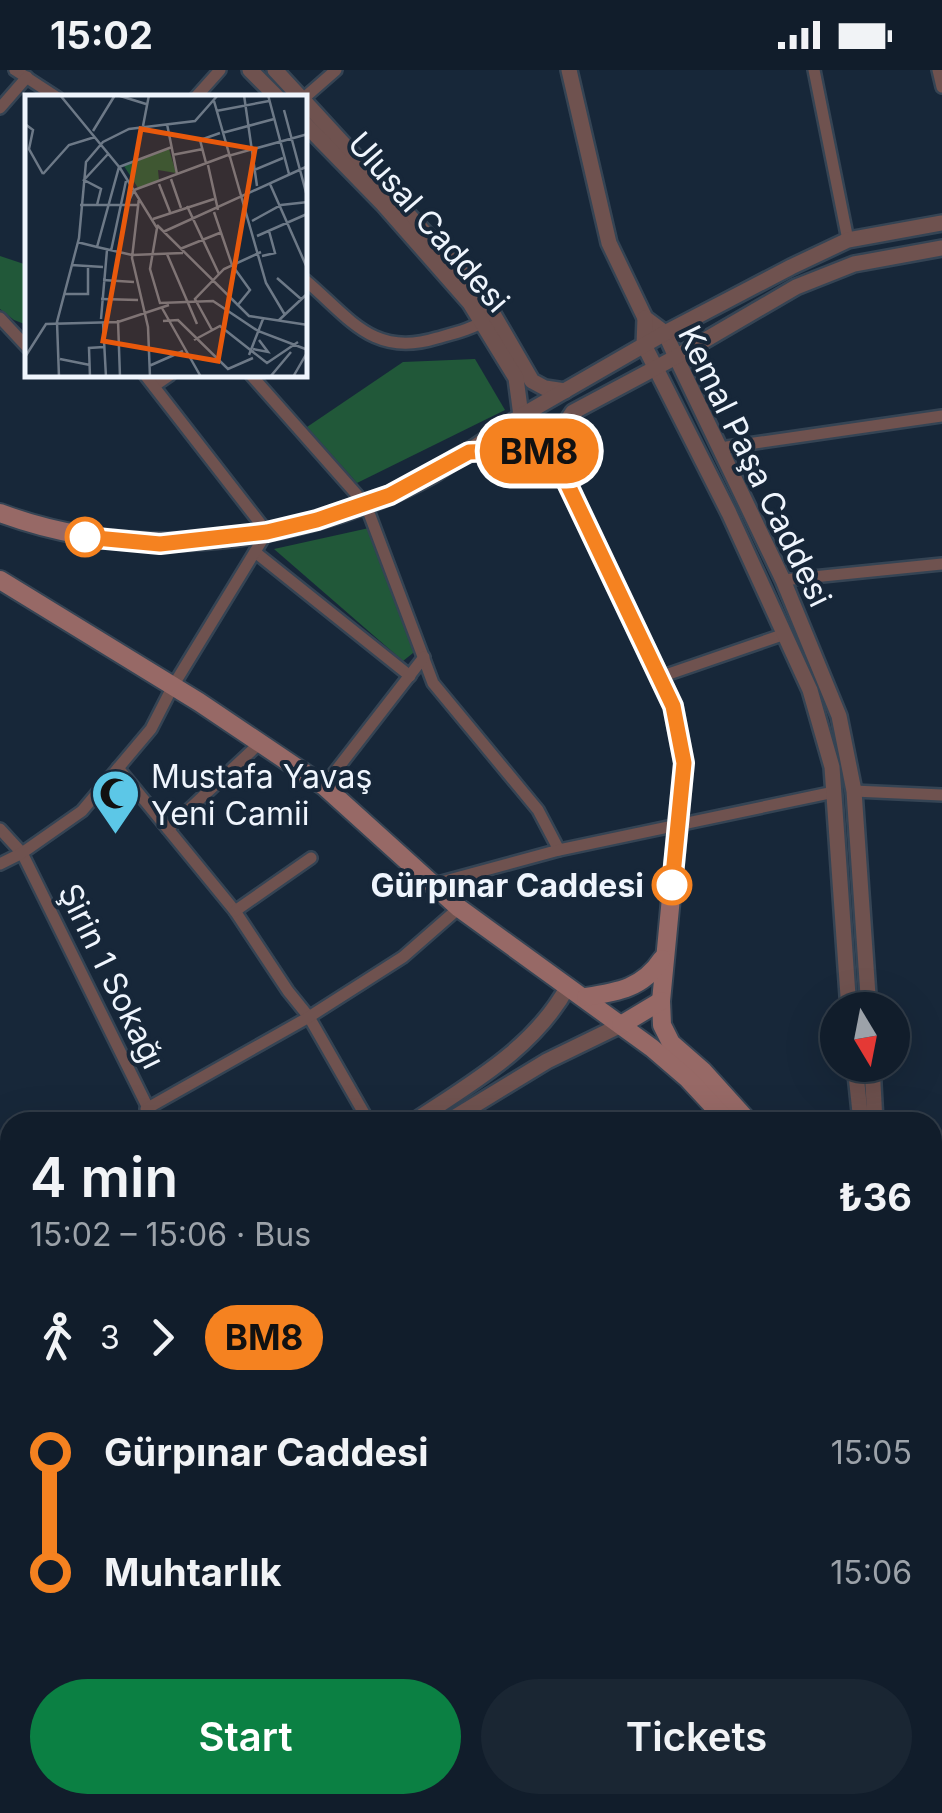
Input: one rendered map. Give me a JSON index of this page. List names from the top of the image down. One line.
{"streets":{"street":["Ulusal Caddesi","Kemal Paşa Caddesi","Şirin 1 Sokağı"]},"places":{"mosque":["Mustafa Yavaş Yeni Camii"],"other":["Gürpınar Caddesi"]},"lines":["bus line BM8"],"north":"bottom","page":{"status":"15:02","on_map":"BM8","heading":["4 min","15:02 – 15:06 · Bus","₺36"],"legs":["3","BM8"],"list":[{"name":"Gürpınar Caddesi","value":"15:05"},{"name":"Muhtarlık","value":"15:06"}],"buttons":["Start","Tickets"]}}
